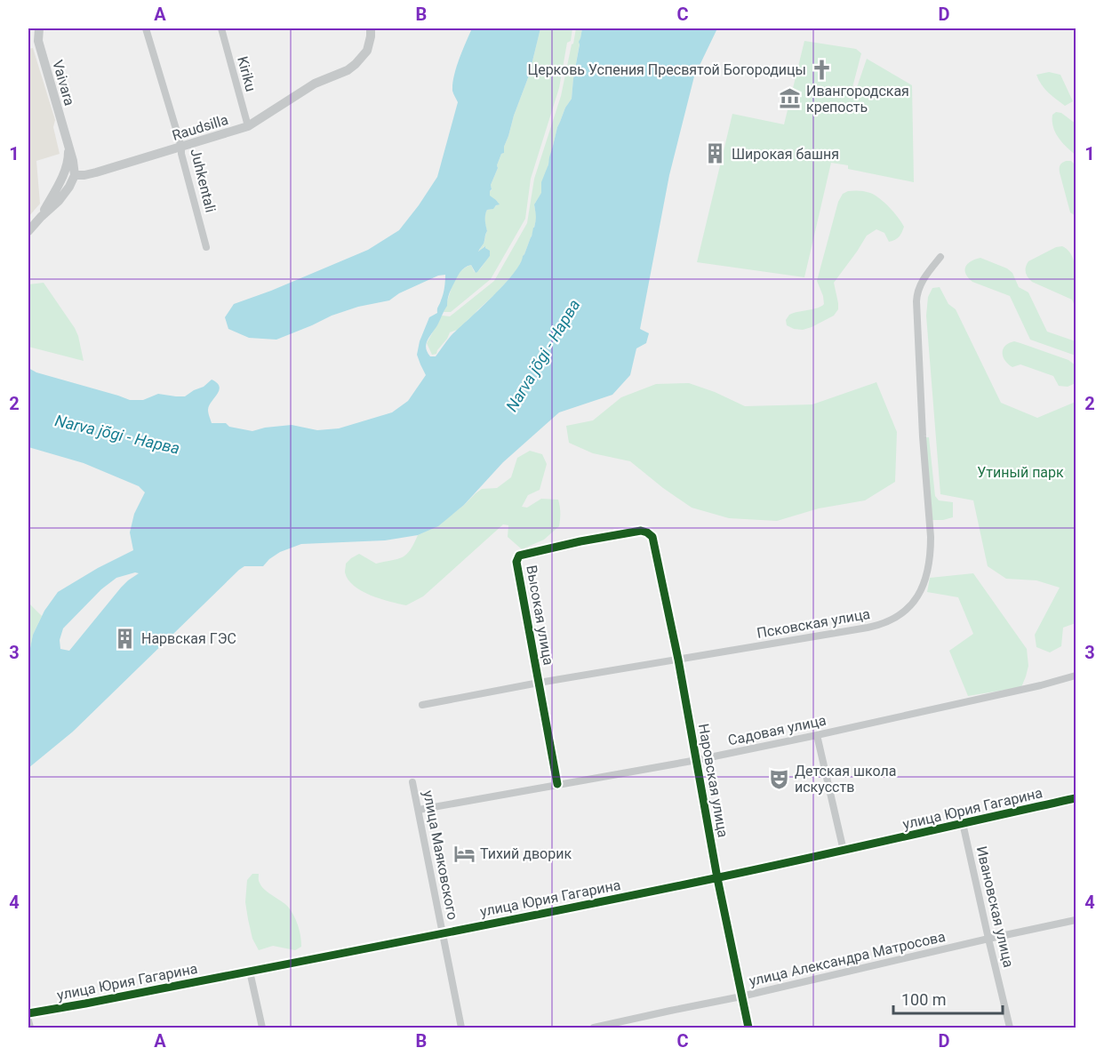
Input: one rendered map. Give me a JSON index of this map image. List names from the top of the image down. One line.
{"streets":{"street":["Kiriku","Vaivara","Raudsilla","Juhkentali","Высокая улица","Псковская улица","Садовая улица","Наровская улица","улица Юрия Гагарина","улица Маяковского","Ивановская улица","улица Александра Матросова"]},"crossings":[["Kiriku","Raudsilla"],["Vaivara","Raudsilla"],["Raudsilla","Juhkentali"],["Высокая улица","Псковская улица"],["Высокая улица","Садовая улица"],["Высокая улица","Наровская улица"],["Псковская улица","Наровская улица"],["Садовая улица","Наровская улица"],["Садовая улица","улица Маяковского"],["Наровская улица","улица Юрия Гагарина"],["Наровская улица","улица Александра Матросова"],["улица Юрия Гагарина","улица Маяковского"],["улица Юрия Гагарина","Ивановская улица"],["Ивановская улица","улица Александра Матросова"]],"water":["Narva jõgi - Нарва"],"parks":["Утиный парк"],"places":{"church":["Церковь Успения Пресвятой Богородицы"],"museum":["Ивангородская крепость"],"building":["Широкая башня","Нарвская ГЭС"],"theatre":["Детская школа искусств"],"hotel":["Тихий дворик"]},"scale_bar":"100 m","grid":{"columns":["A","B","C","D"],"rows":["1","2","3","4"]}}
